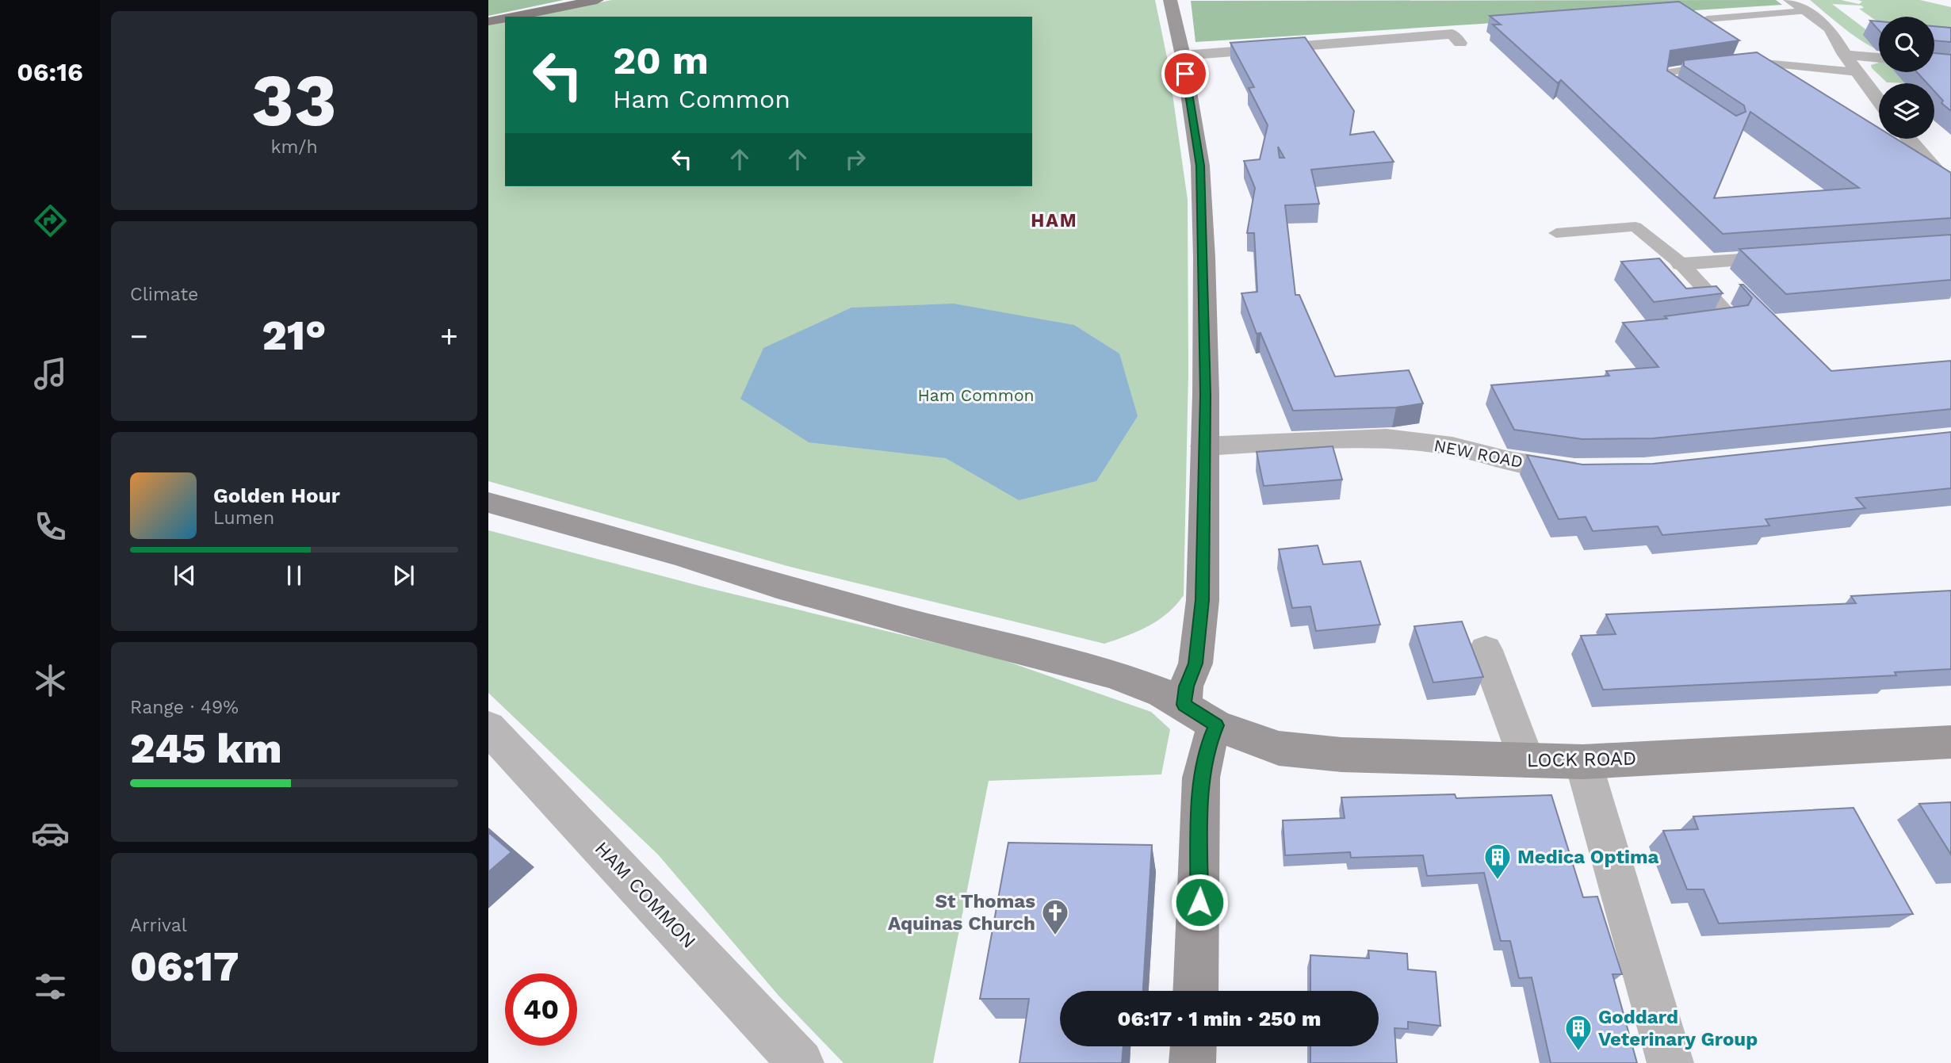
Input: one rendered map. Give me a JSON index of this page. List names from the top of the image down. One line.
{"streets":{"street":["NEW ROAD","LOCK ROAD","HAM COMMON"]},"districts":["HAM"],"parks":["Ham Common"],"places":{"building":["Medica Optima","Goddard Veterinary Group"],"church":["St Thomas Aquinas Church"]},"page":{"tabs":"06:16","tile":[["33","km/h"],"Climate",["Range · 49%","245 km"],["Arrival","06:17"]],"turn":["20 m","Ham Common"],"heat":["−","21°","+"],"song":["Golden Hour","Lumen"],"limit":"40","trip":"06:17 · 1 min · 250 m"}}
